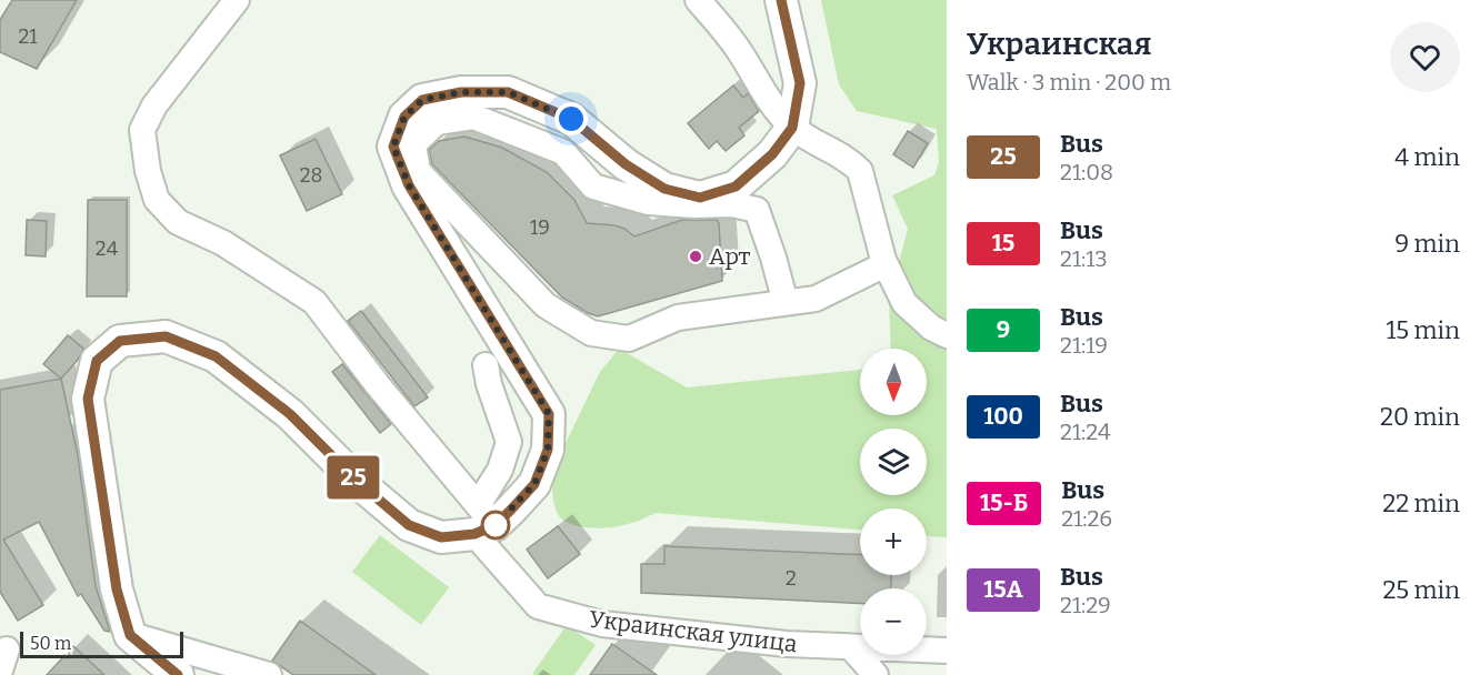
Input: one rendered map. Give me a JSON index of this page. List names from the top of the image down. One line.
{"streets":{"street":["Украинская улица"]},"places":["Арт"],"lines":["bus line 25"],"house_numbers":["21","28","19","24","2"],"scale_bar":"50 m","north":"bottom","page":{"on_map":"25","heading":["Украинская","Walk · 3 min · 200 m"],"list":[{"mark":"25","name":"Bus","note":"21:08","value":"4 min"},{"mark":"15","name":"Bus","note":"21:13","value":"9 min"},{"mark":"9","name":"Bus","note":"21:19","value":"15 min"},{"mark":"100","name":"Bus","note":"21:24","value":"20 min"},{"mark":"15-Б","name":"Bus","note":"21:26","value":"22 min"},{"mark":"15А","name":"Bus","note":"21:29","value":"25 min"}],"map_buttons":["+","−"],"scale":"50 m"}}
